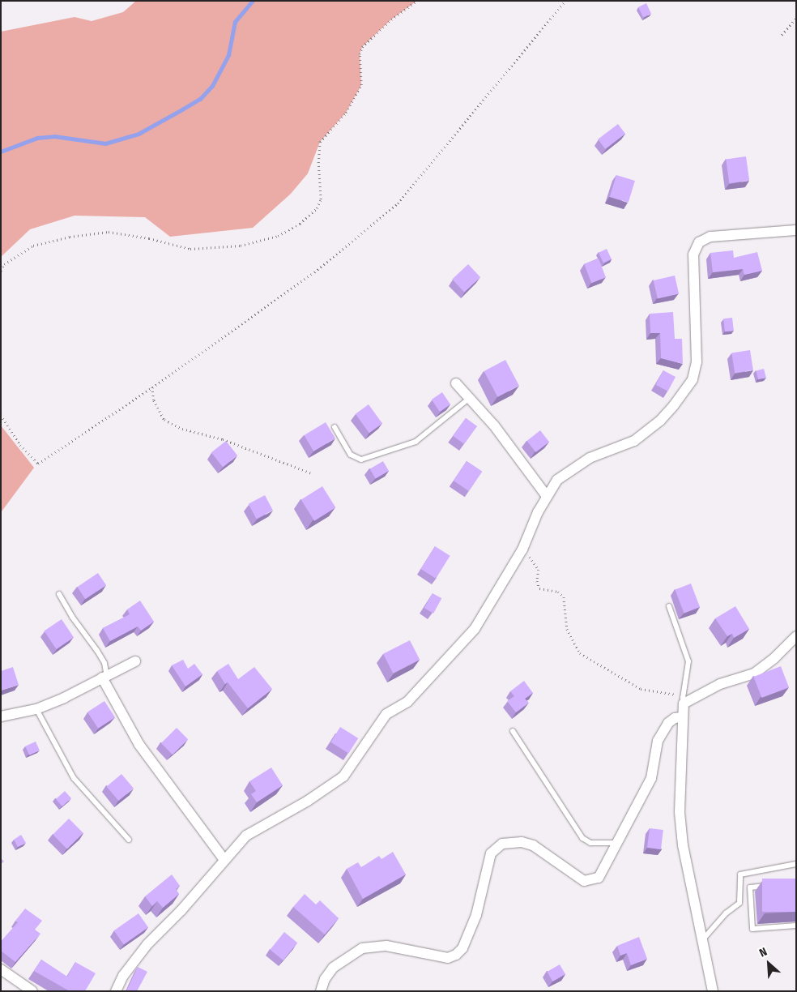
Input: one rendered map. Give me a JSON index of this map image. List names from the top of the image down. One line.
{"north":"top left"}
